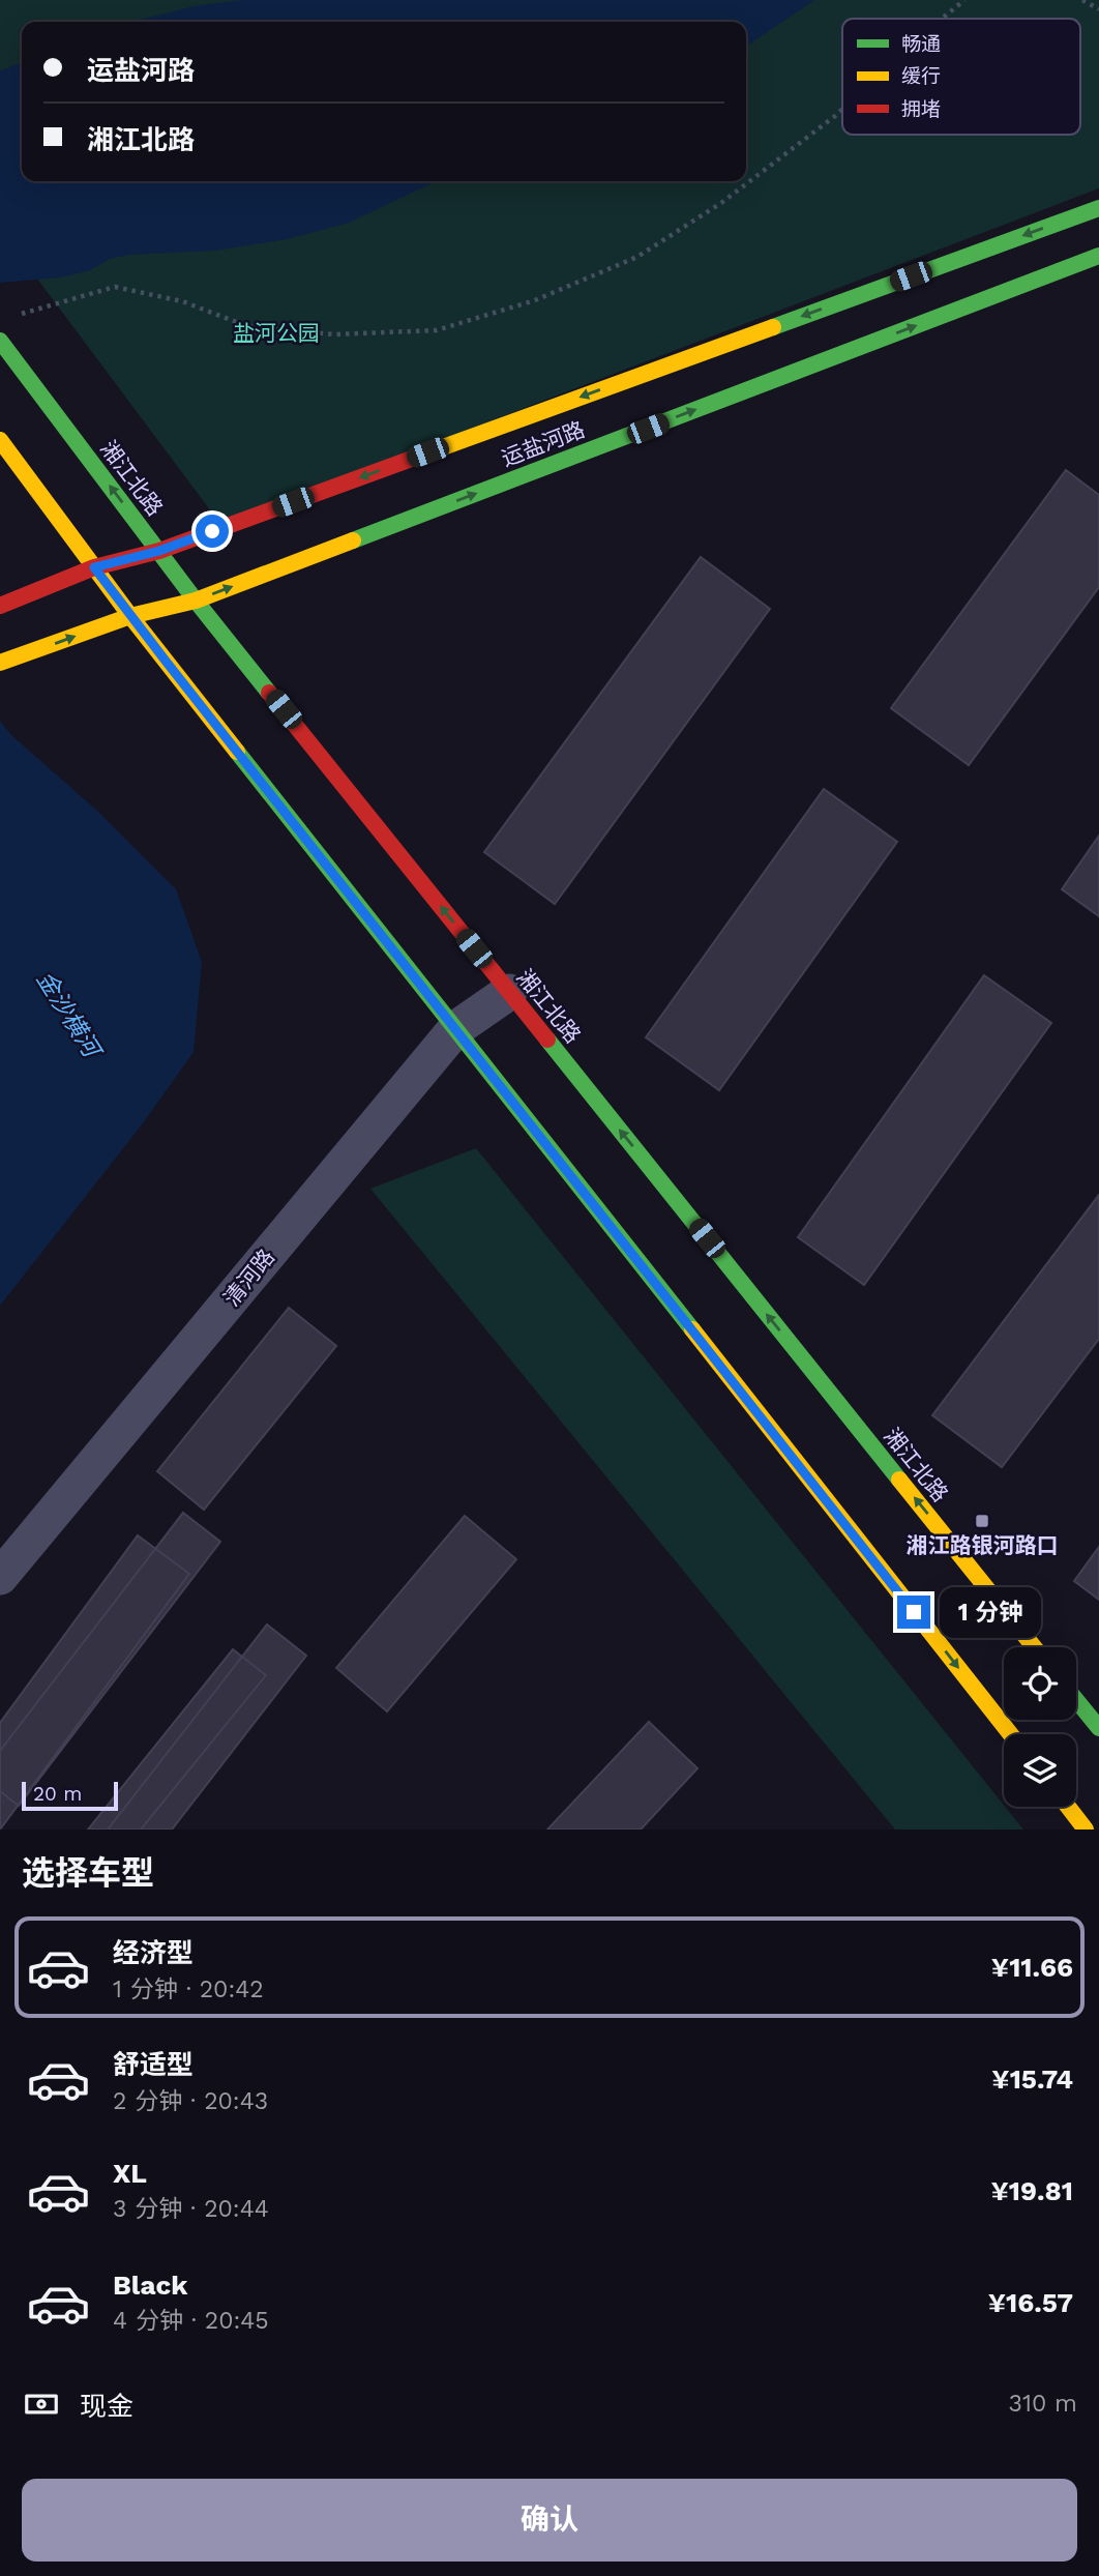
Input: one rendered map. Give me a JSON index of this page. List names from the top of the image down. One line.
{"streets":{"street":["运盐河路","湘江北路","清河路"]},"crossings":[["运盐河路","湘江北路"],["湘江北路","清河路"]],"water":["金沙横河"],"parks":["盐河公园"],"places":{"transit":["湘江路银河路口"]},"legend":["畅通","缓行","拥堵"],"scale_bar":"20 m","page":{"banner":["运盐河路","湘江北路"],"bubble":"1 分钟","scale":"20 m","heading":"选择车型","list":[{"name":"经济型","note":"1 分钟 · 20:42","value":"¥11.66"},{"name":"舒适型","note":"2 分钟 · 20:43","value":"¥15.74"},{"name":"XL","note":"3 分钟 · 20:44","value":"¥19.81"},{"name":"Black","note":"4 分钟 · 20:45","value":"¥16.57"}],"pay":["现金","310 m"],"buttons":"确认"}}
